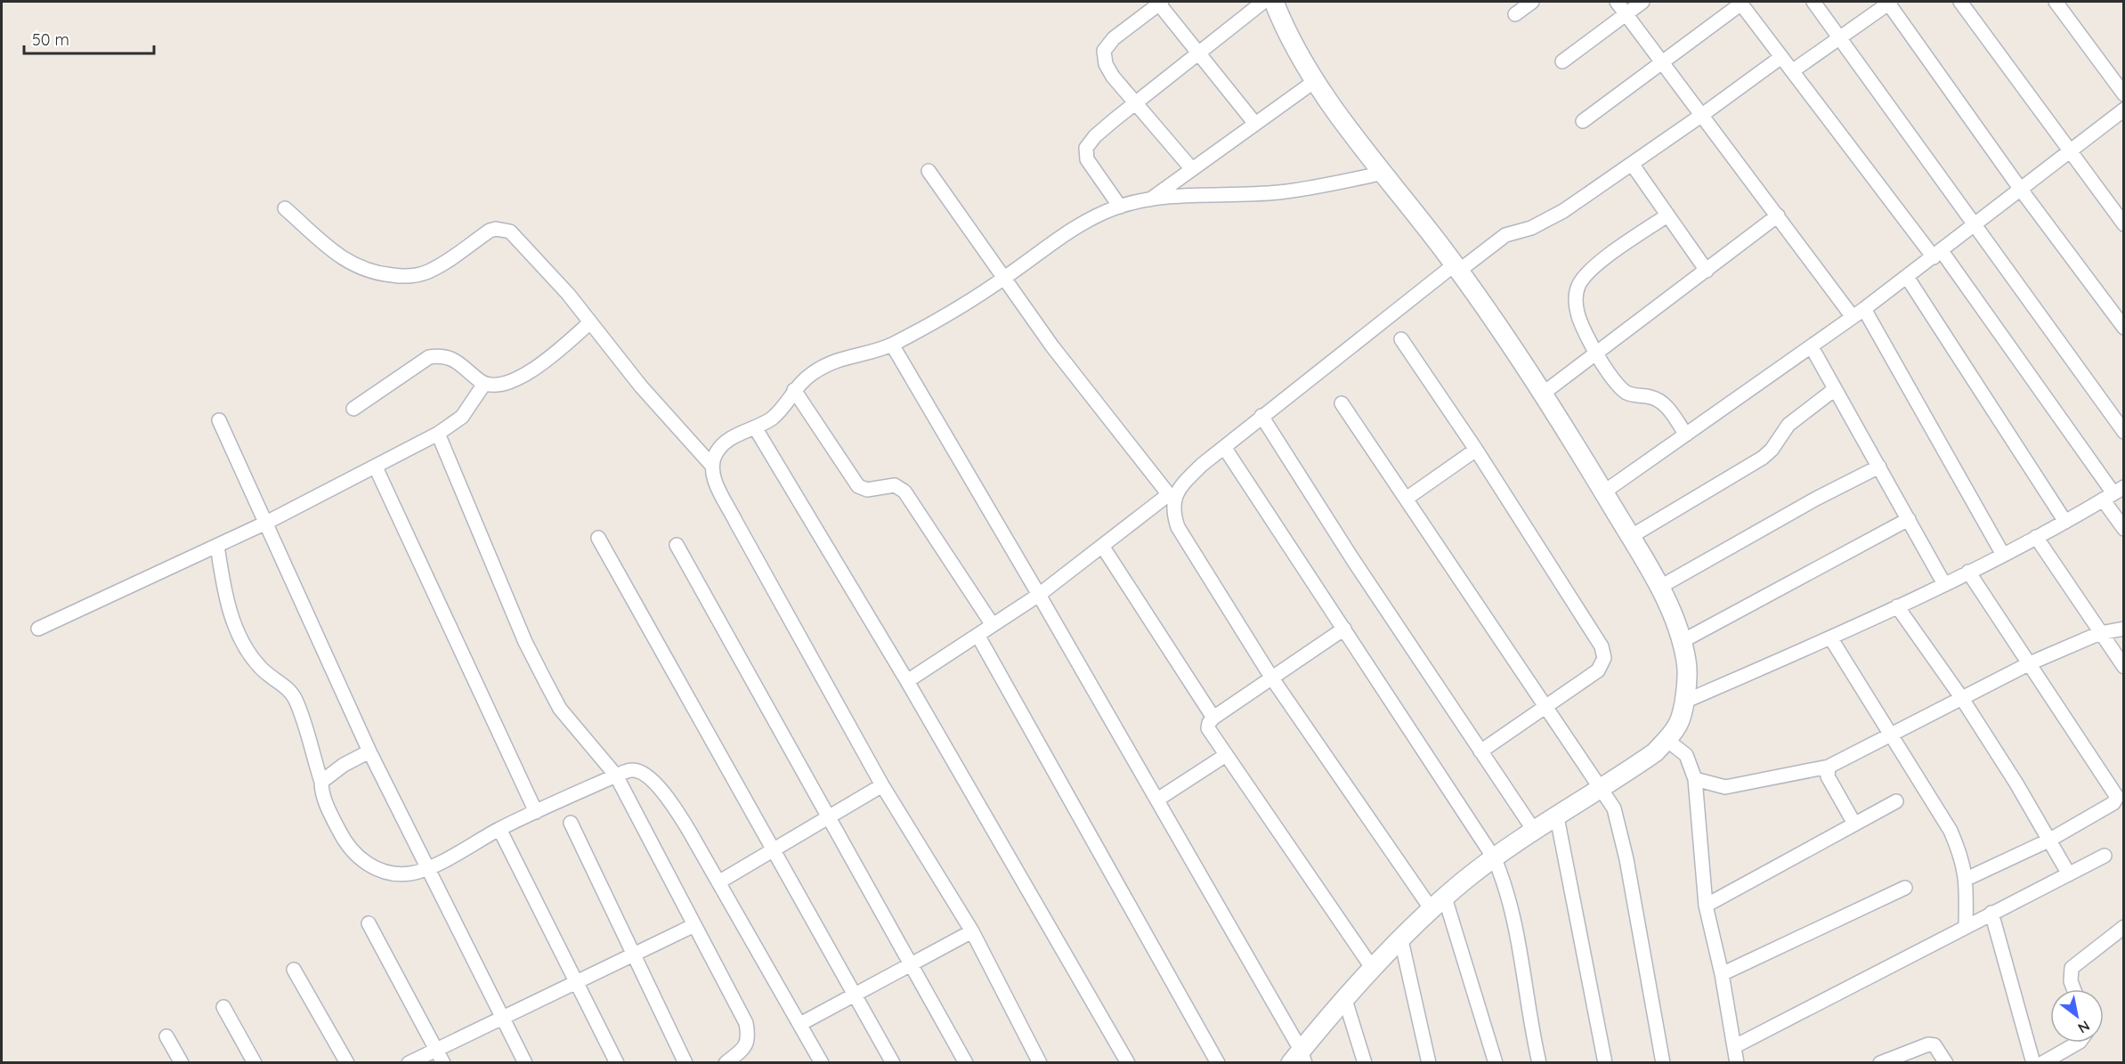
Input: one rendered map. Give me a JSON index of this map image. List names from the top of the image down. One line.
{"scale_bar":"50 m","north":"bottom right"}
